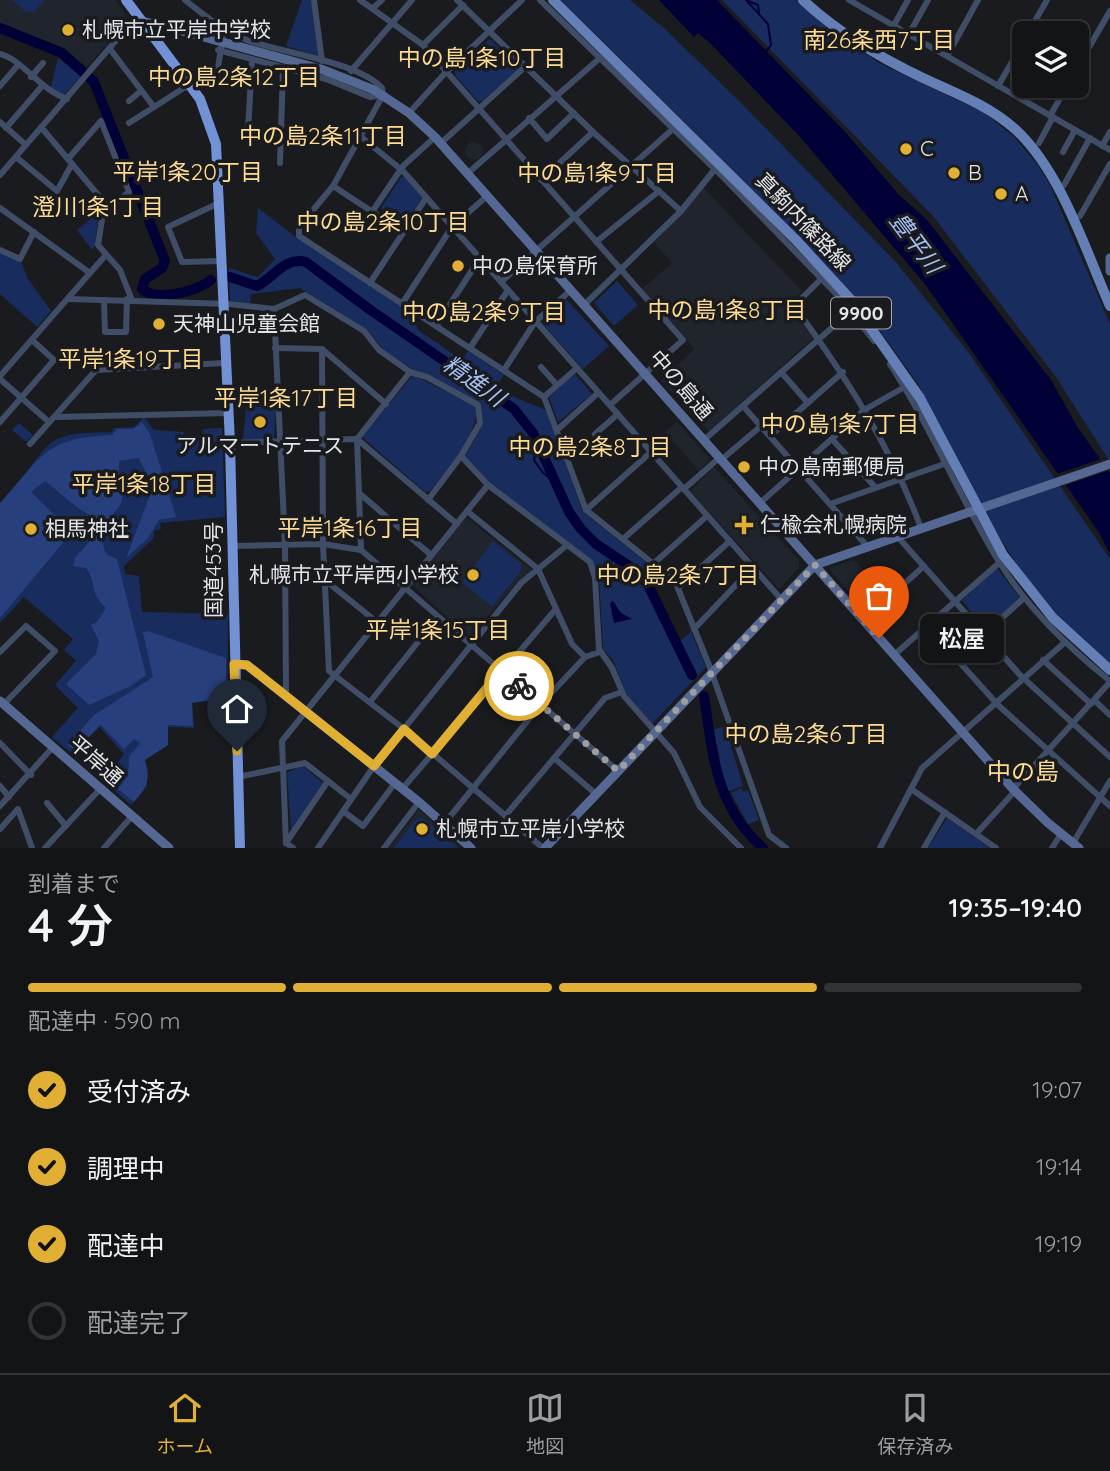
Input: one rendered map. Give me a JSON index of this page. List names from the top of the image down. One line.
{"streets":{"highway":["国道453号"],"main road":["真駒内篠路線","9900"],"street":["中の島通","平岸通"]},"crossings":[["中の島通","国道453号"]],"districts":["南26条西7丁目","中の島1条10丁目","中の島2条12丁目","中の島2条11丁目","平岸1条20丁目","中の島1条9丁目","澄川1条1丁目","中の島2条10丁目","中の島1条8丁目","中の島2条9丁目","平岸1条19丁目","平岸1条17丁目","中の島1条7丁目","中の島2条8丁目","平岸1条18丁目","平岸1条16丁目","中の島2条7丁目","平岸1条15丁目","中の島2条6丁目","中の島"],"water":["豊平川","精進川"],"places":{"other":["札幌市立平岸中学校","C","B","A","中の島保育所","天神山児童会館","アルマートテニス","中の島南郵便局","相馬神社","札幌市立平岸西小学校","松屋","札幌市立平岸小学校"],"health":["仁楡会札幌病院"]},"page":{"bubble":"松屋","heading":["4 分","到着まで","19:35–19:40"],"bar":"配達中 · 590 m","list":[["受付済み","19:07"],["調理中","19:14"],["配達中","19:19"],"配達完了"],"tabs":["ホーム","地図","保存済み"]}}
